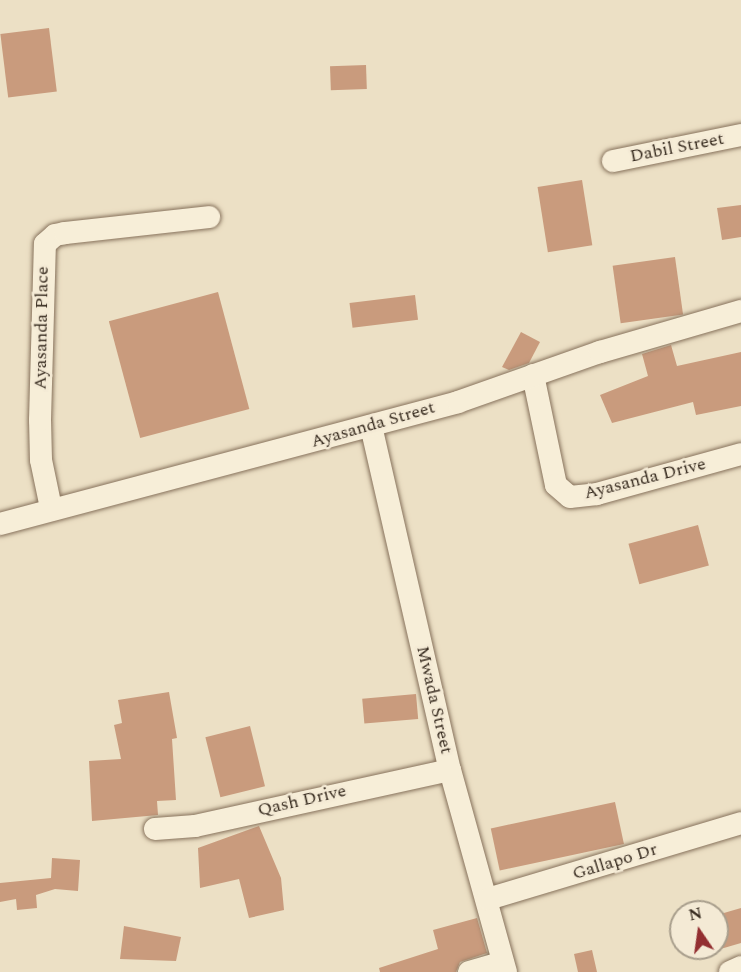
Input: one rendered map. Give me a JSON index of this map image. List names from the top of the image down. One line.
{"streets":{"street":["Dabil Street","Ayasanda Place","Ayasanda Street","Ayasanda Drive","Mwada Street","Qash Drive","Gallapo Dr"]},"crossings":[["Ayasanda Place","Ayasanda Street"],["Ayasanda Street","Ayasanda Drive"],["Ayasanda Street","Mwada Street"],["Mwada Street","Qash Drive"],["Mwada Street","Gallapo Dr"]],"north":"top"}
